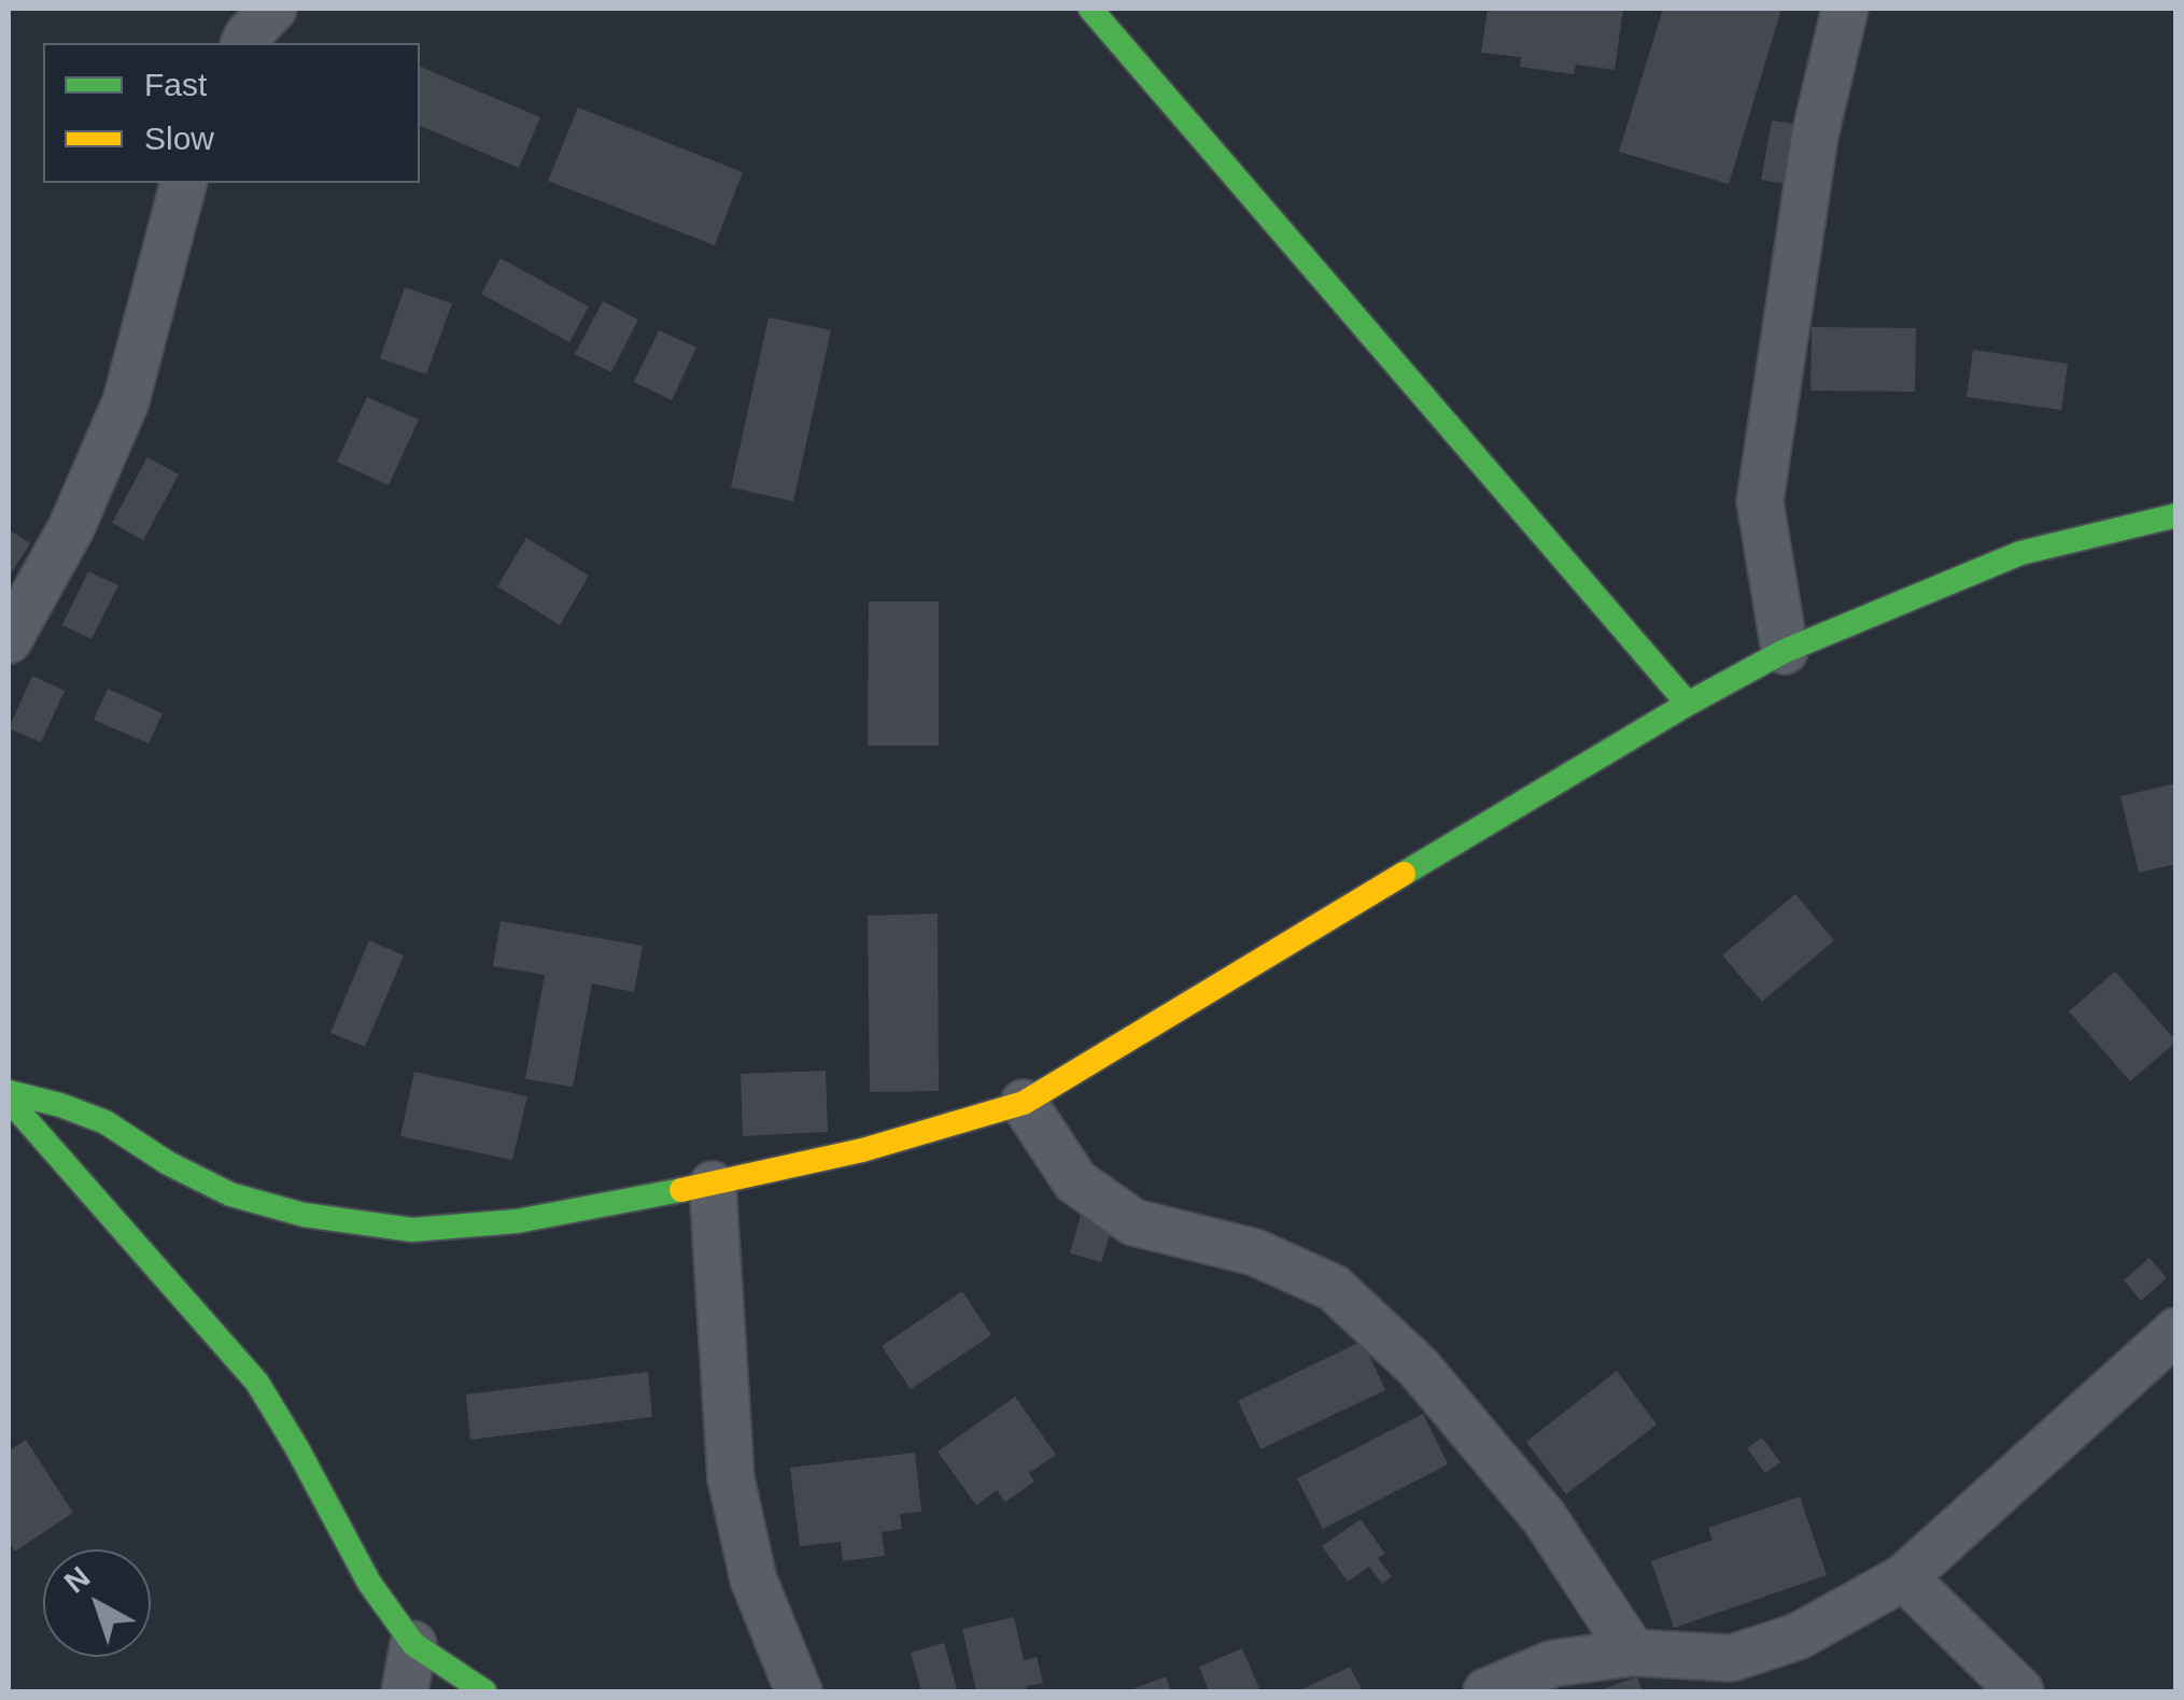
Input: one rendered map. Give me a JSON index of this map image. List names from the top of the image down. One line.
{"legend":["Fast","Slow"],"north":"top left"}
